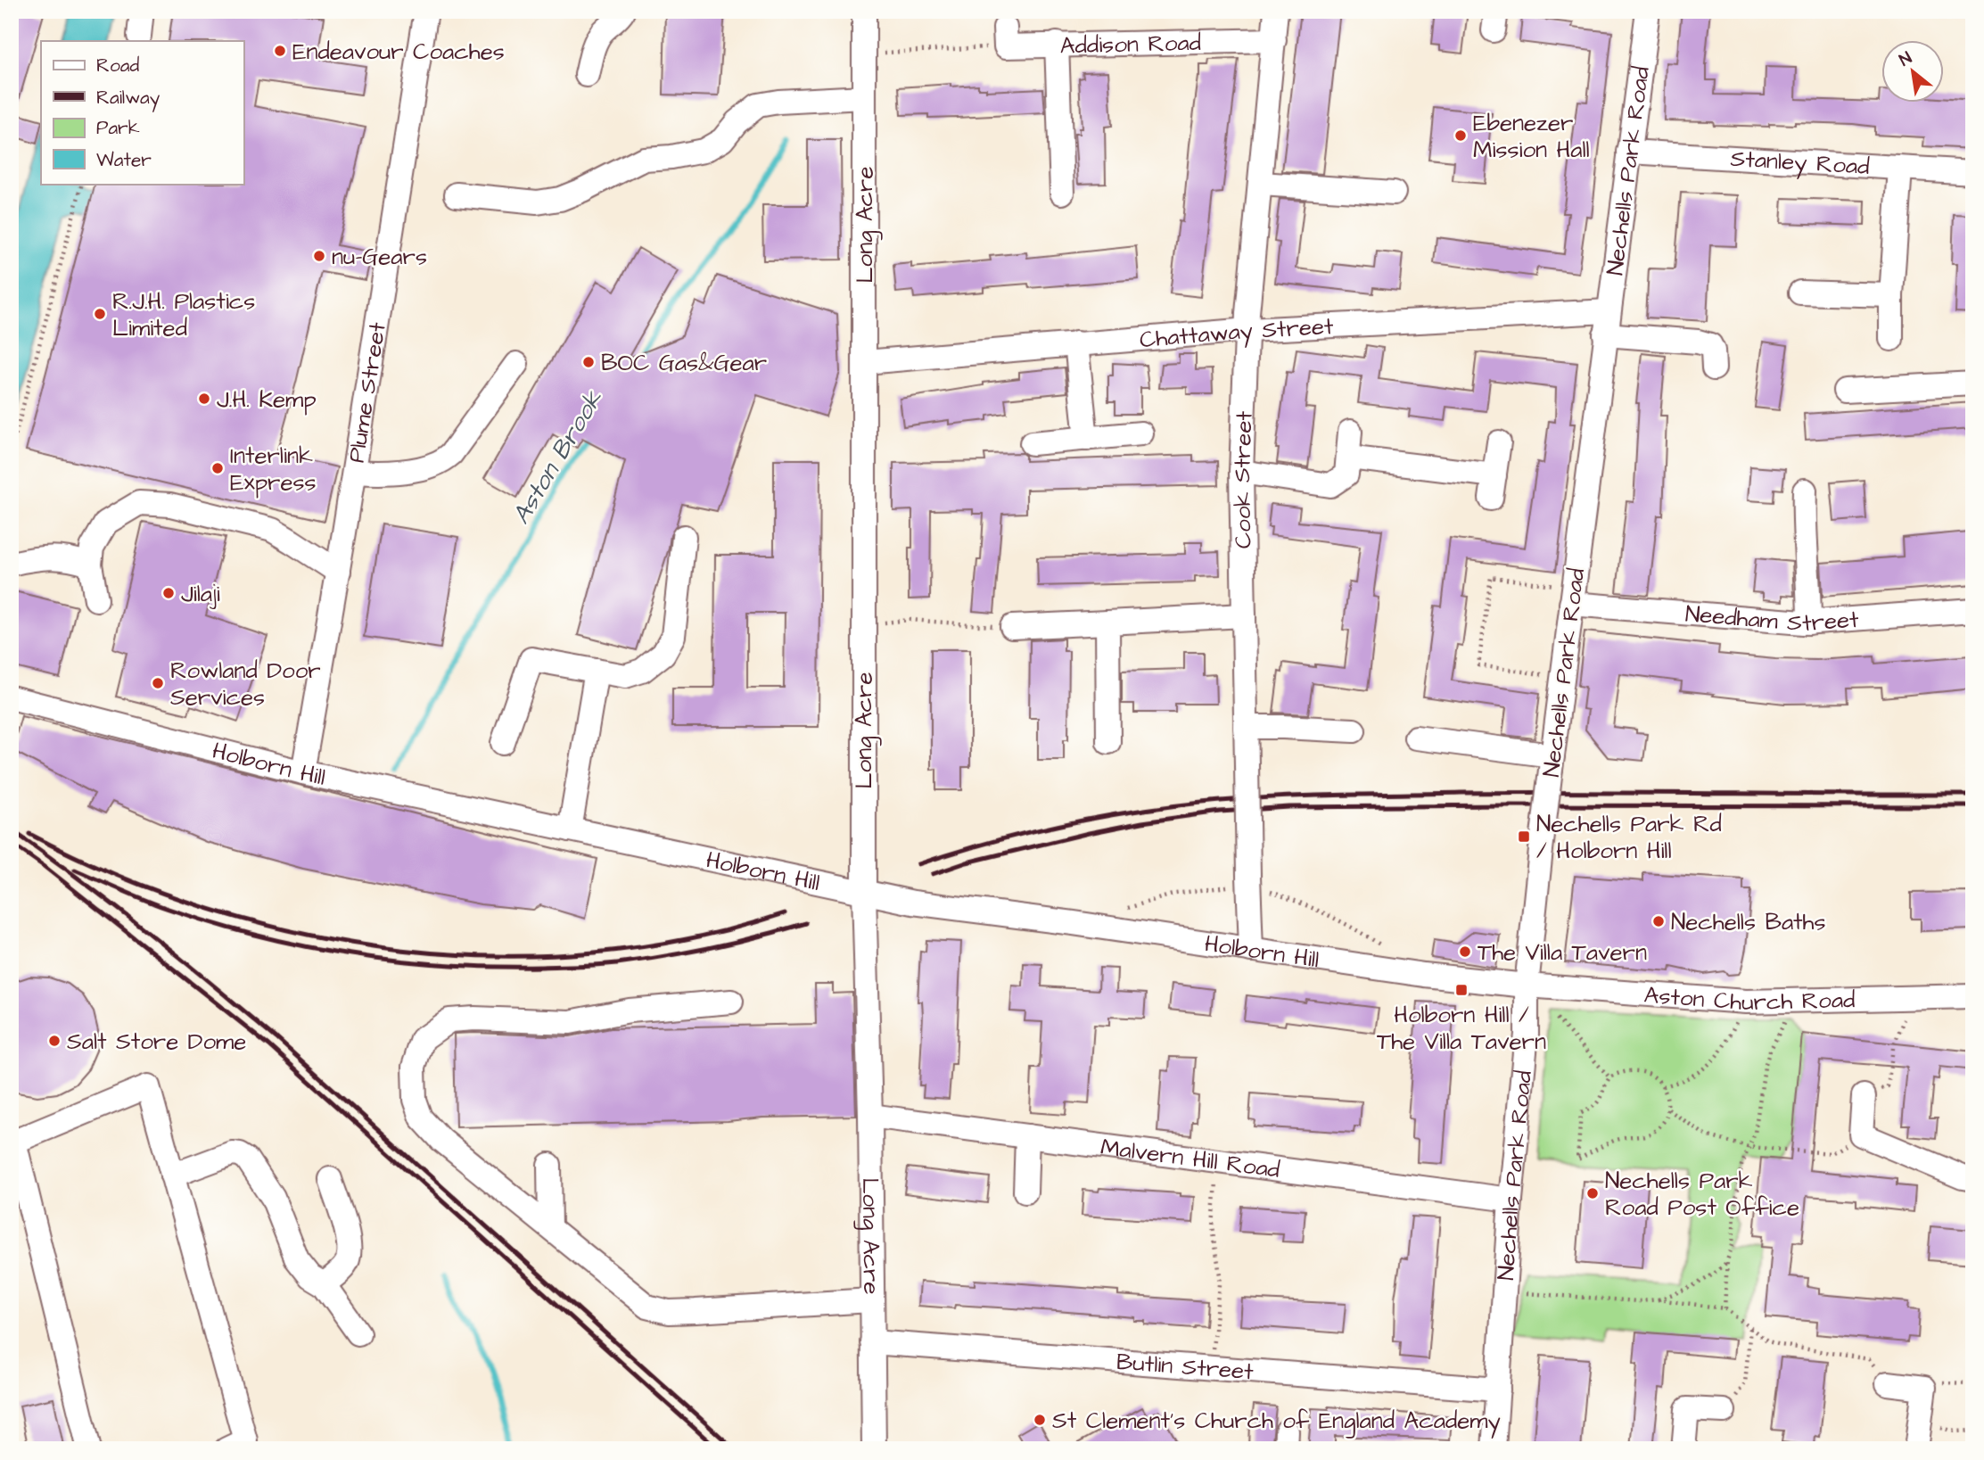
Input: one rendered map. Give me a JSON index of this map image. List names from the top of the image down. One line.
{"streets":{"street":["Addison Road","Stanley Road","Nechells Park Road","Long Acre","Chattaway Street","Plume Street","Cook Street","Needham Street","Holborn Hill","Aston Church Road","Malvern Hill Road","Butlin Street"]},"crossings":[["Addison Road","Cook Street"],["Stanley Road","Nechells Park Road"],["Nechells Park Road","Chattaway Street"],["Nechells Park Road","Needham Street"],["Nechells Park Road","Holborn Hill"],["Nechells Park Road","Aston Church Road"],["Nechells Park Road","Malvern Hill Road"],["Nechells Park Road","Butlin Street"],["Long Acre","Chattaway Street"],["Long Acre","Holborn Hill"],["Long Acre","Malvern Hill Road"],["Long Acre","Butlin Street"],["Chattaway Street","Cook Street"],["Plume Street","Holborn Hill"],["Cook Street","Holborn Hill"],["Holborn Hill","Aston Church Road"]],"water":["Aston Brook"],"places":{"other":["Endeavour Coaches","Ebenezer Mission Hall","nu-Gears","R.J.H. Plastics Limited","BOC Gas&Gear","J.H. Kemp","Interlink Express","Jilaji","Rowland Door Services","Nechells Baths","The Villa Tavern","Salt Store Dome","Nechells Park Road Post Office","St Clement's Church of England Academy"],"transit":["Nechells Park Rd / Holborn Hill","Holborn Hill / The Villa Tavern"]},"legend":["Road","Railway","Park","Water"],"north":"top left"}
